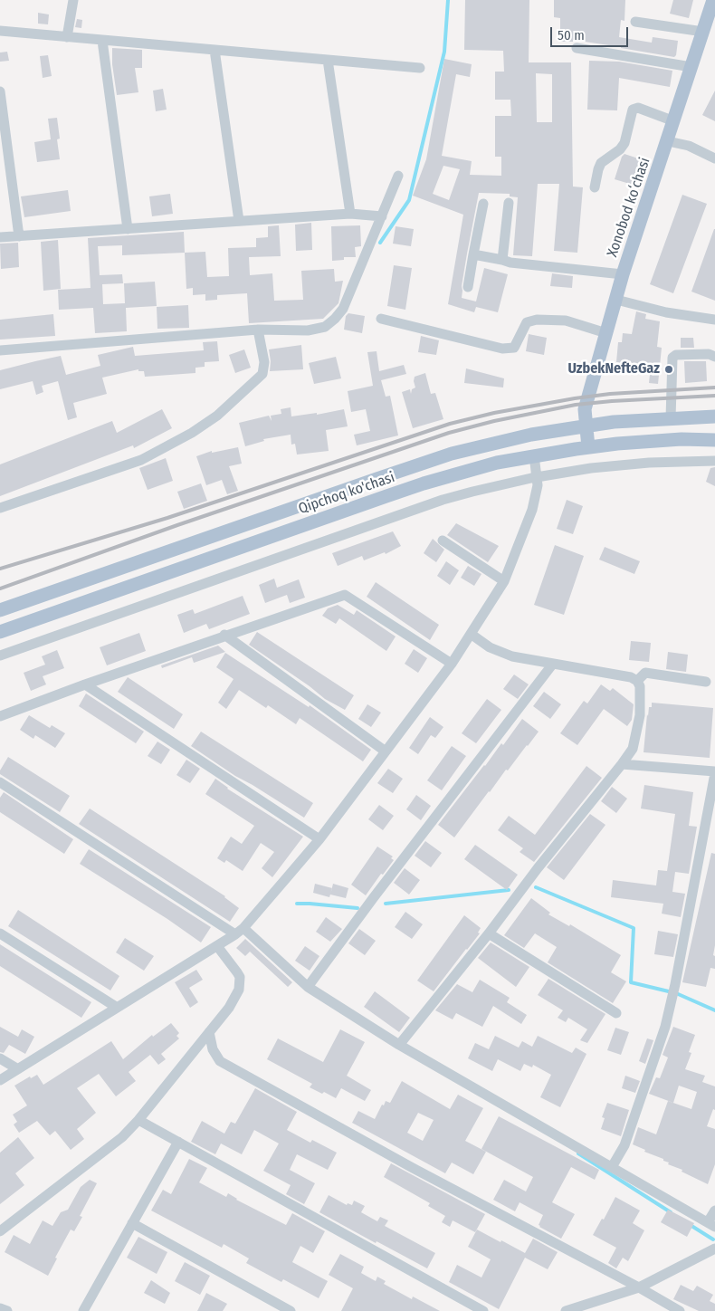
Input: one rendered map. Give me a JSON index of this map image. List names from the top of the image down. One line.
{"streets":{"main road":["Xonobod koʻchasi","Qipchoq ko'chasi"]},"crossings":[["Xonobod koʻchasi","Qipchoq ko'chasi"]],"places":["UzbekNefteGaz"],"scale_bar":"50 m"}
